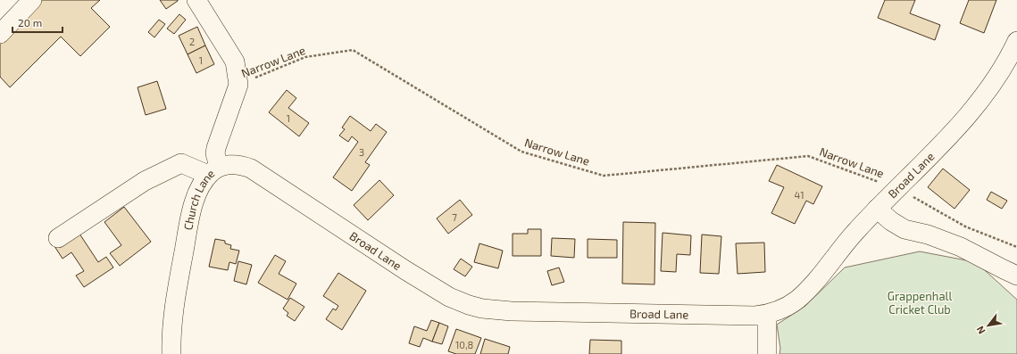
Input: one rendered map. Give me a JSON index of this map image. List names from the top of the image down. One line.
{"streets":{"street":["Broad Lane","Church Lane"],"path":["Narrow Lane"]},"crossings":[["Narrow Lane","Broad Lane"],["Narrow Lane","Church Lane"],["Broad Lane","Church Lane"]],"parks":["Grappenhall Cricket Club"],"house_numbers":["2","1","1","3","41","7","10,8"],"scale_bar":"20 m","north":"bottom left"}
